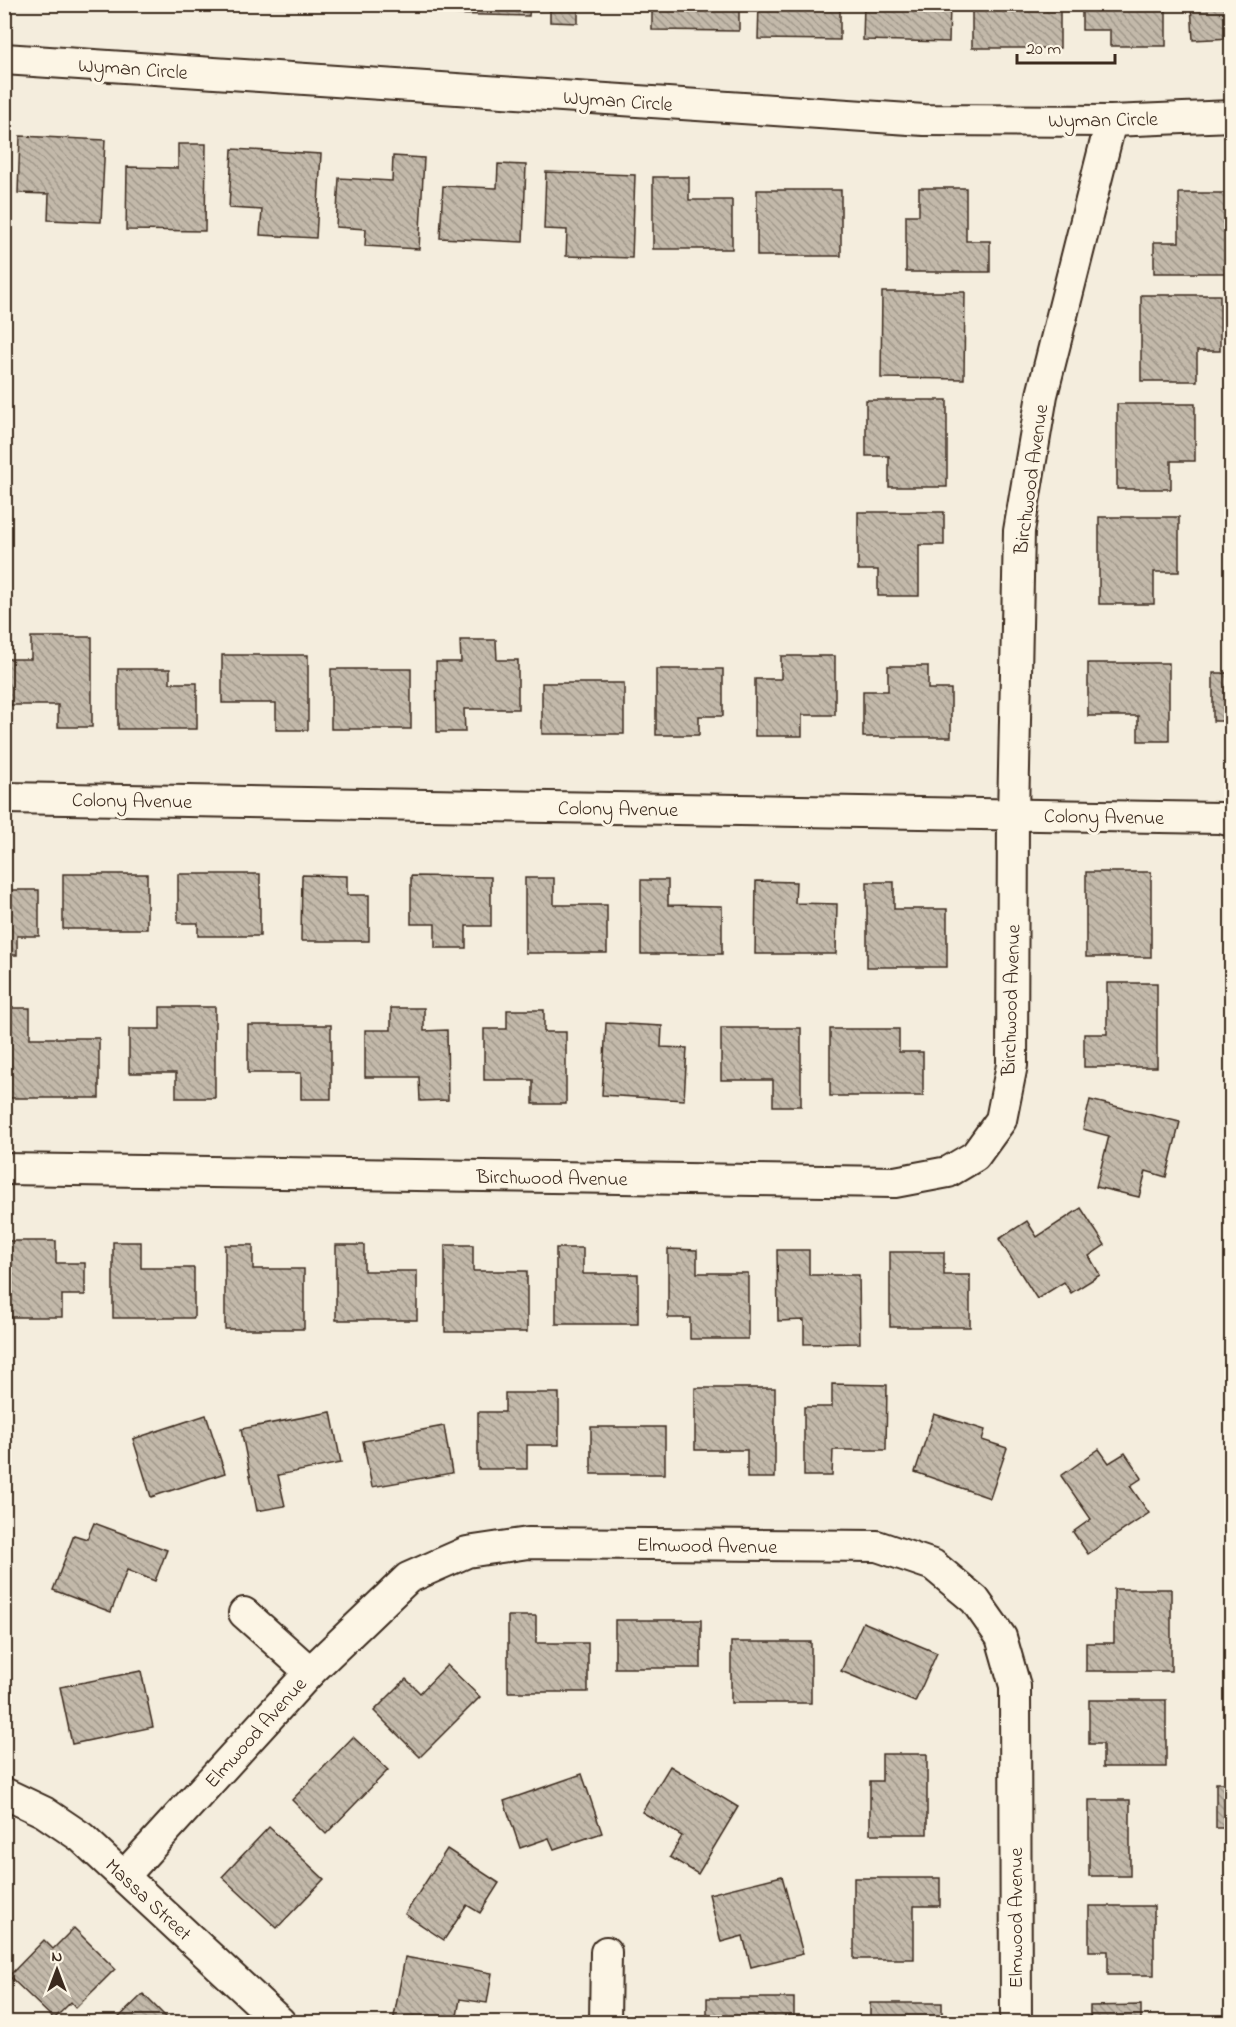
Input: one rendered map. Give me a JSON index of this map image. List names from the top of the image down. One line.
{"streets":{"street":["Wyman Circle","Birchwood Avenue","Colony Avenue","Elmwood Avenue","Massa Street"]},"crossings":[["Wyman Circle","Birchwood Avenue"],["Birchwood Avenue","Colony Avenue"],["Elmwood Avenue","Massa Street"]],"scale_bar":"20 m","north":"top"}
